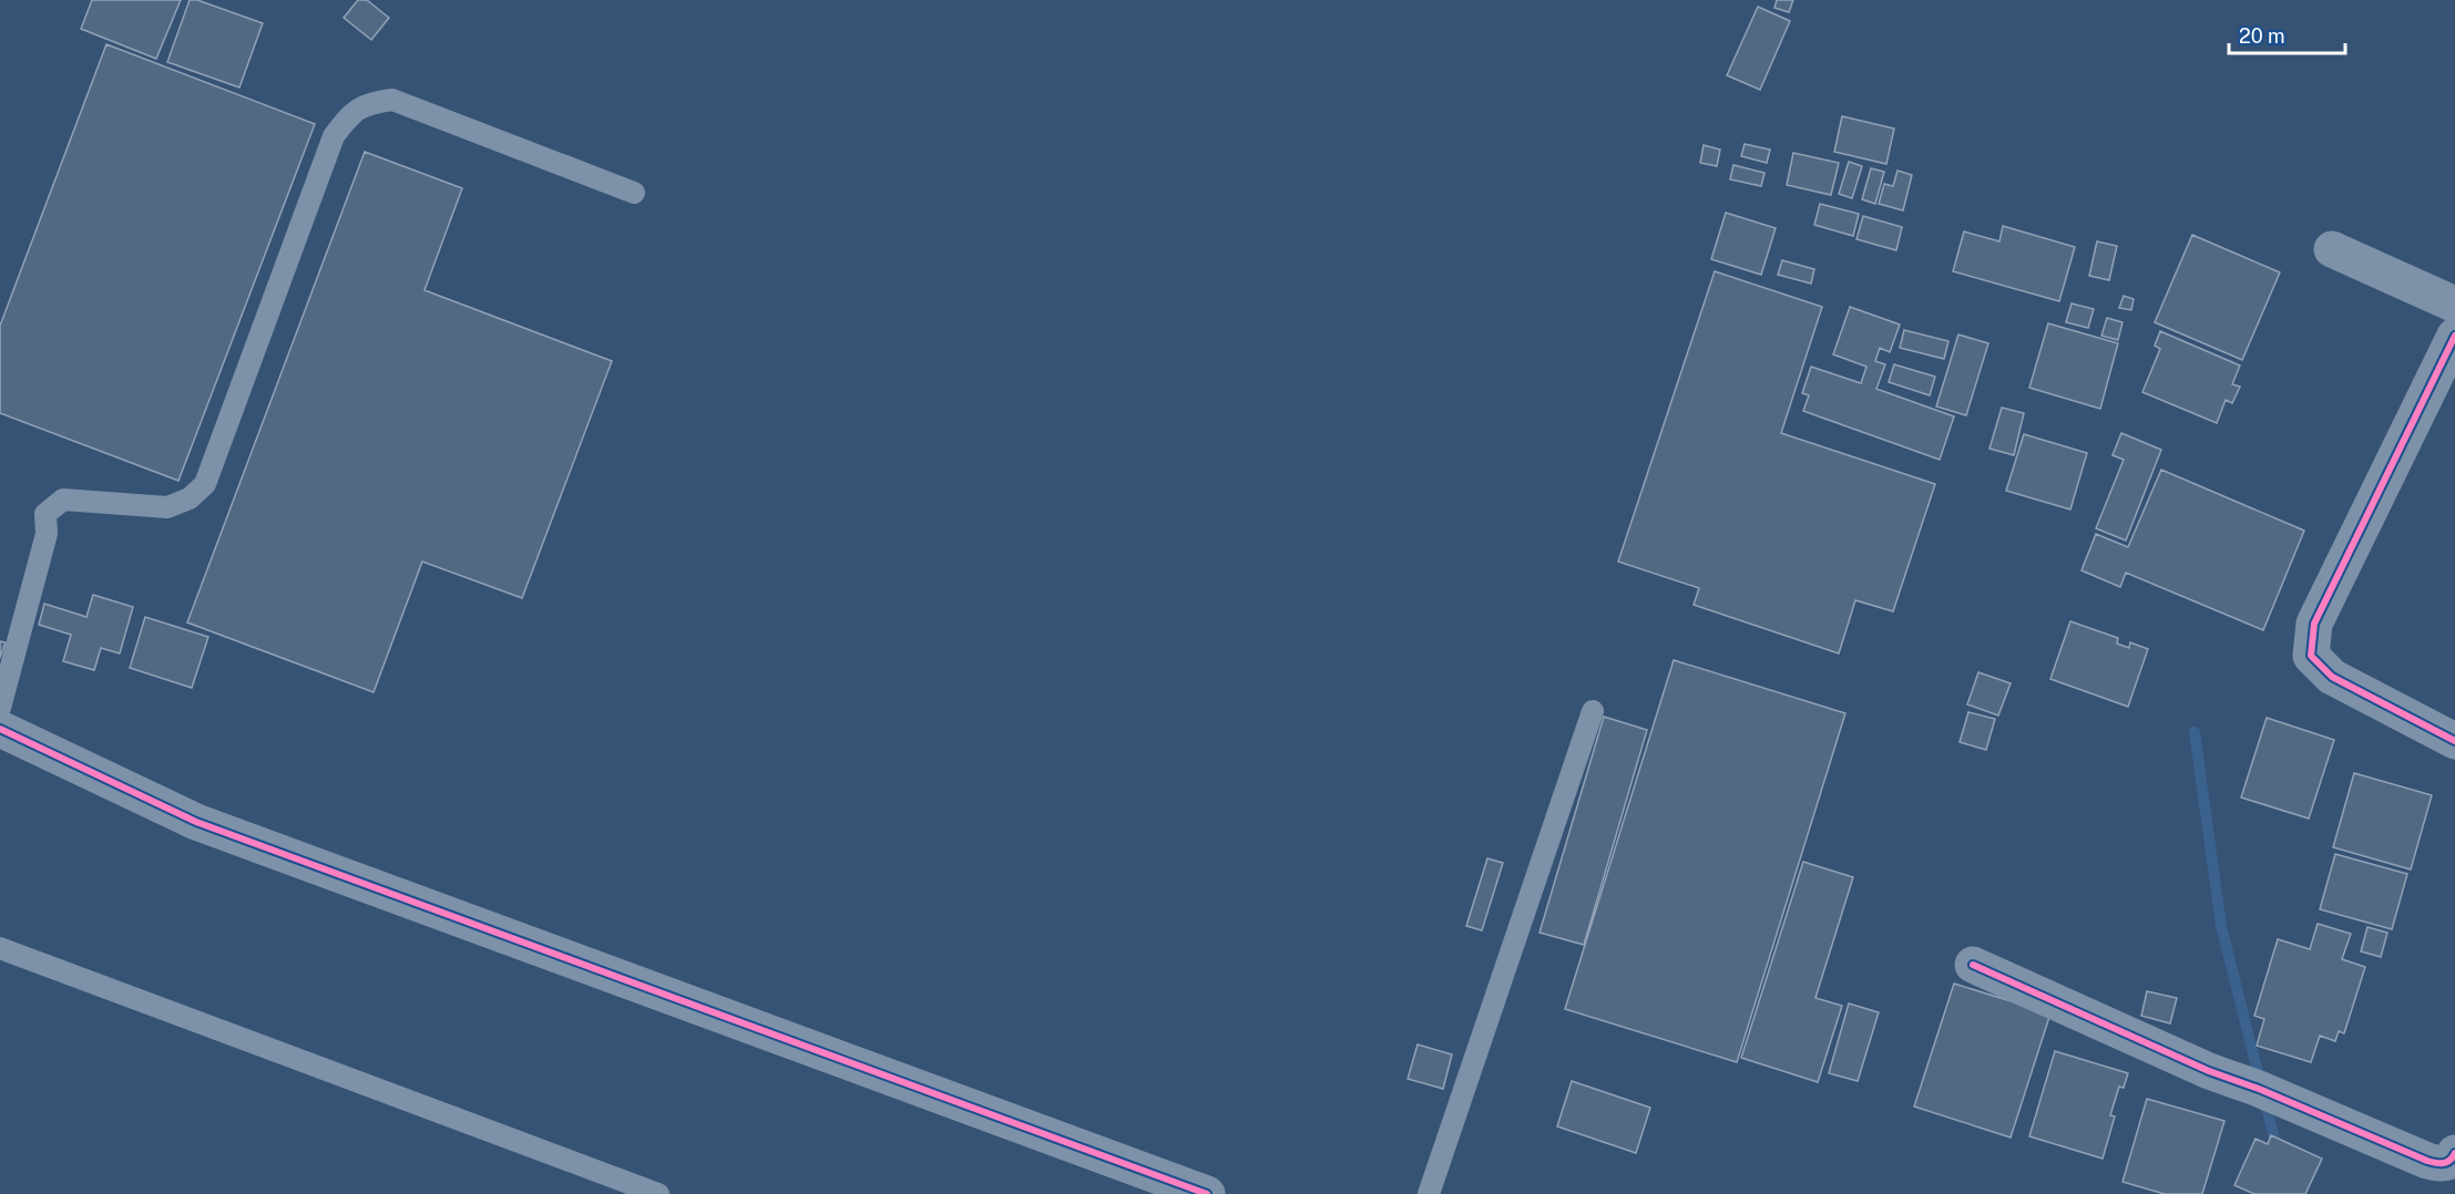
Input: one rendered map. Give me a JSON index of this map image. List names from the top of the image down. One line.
{"scale_bar":"20 m"}
